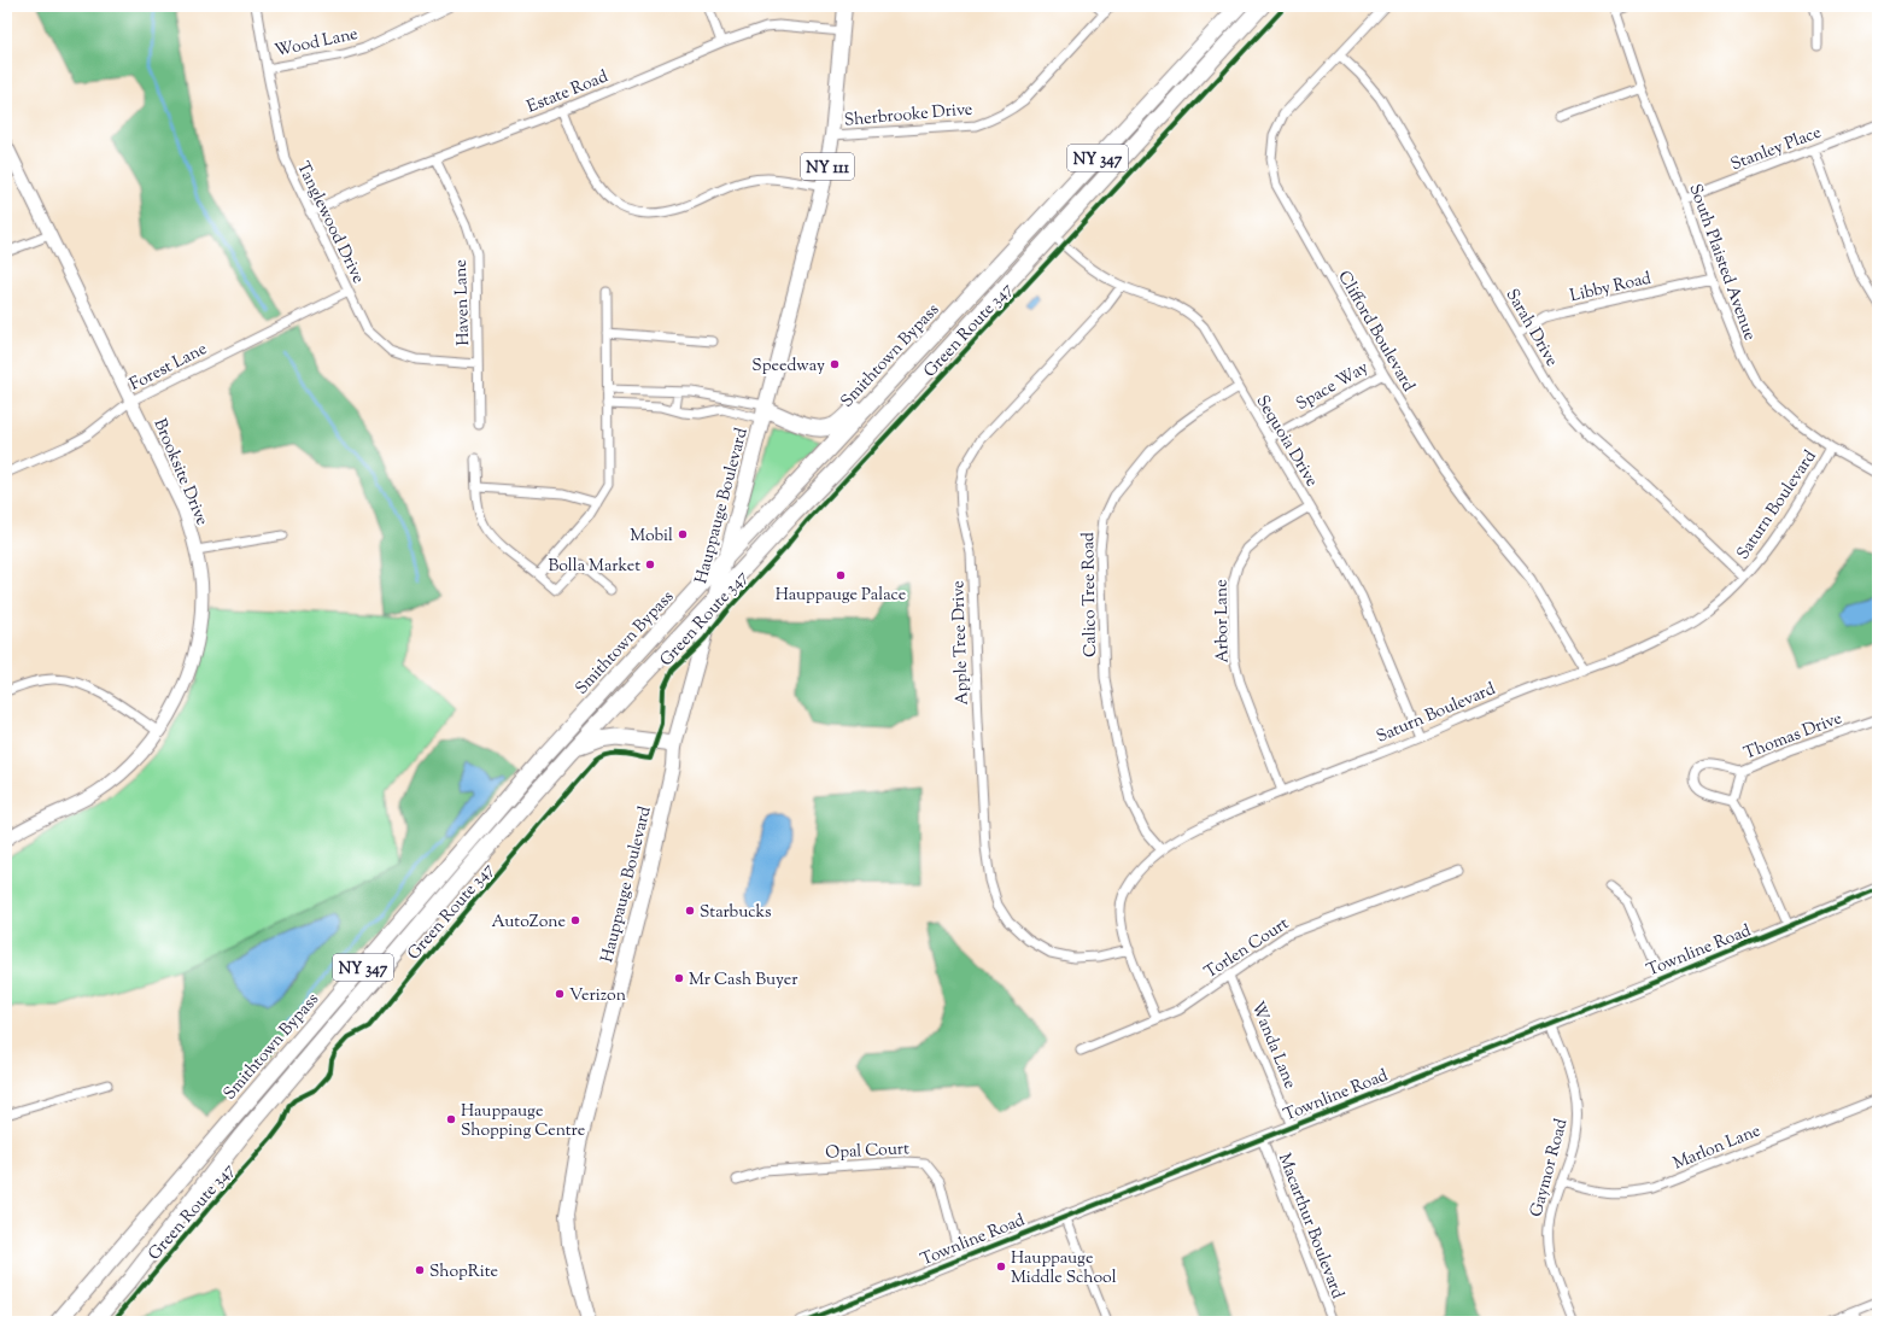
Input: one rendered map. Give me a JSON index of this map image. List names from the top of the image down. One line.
{"streets":{"highway":["NY 347","Smithtown Bypass"],"main road":["NY 111","Hauppauge Boulevard"],"street":["Wood Lane","Estate Road","Sherbrooke Drive","Stanley Place","Tanglewood Drive","South Plaisted Avenue","Libby Road","Haven Lane","Sarah Drive","Clifford Boulevard","Forest Lane","Space Way","Sequoia Drive","Brooksite Drive","Saturn Boulevard","Calico Tree Road","Arbor Lane","Apple Tree Drive","Thomas Drive","Torlen Court","Townline Road","Wanda Lane","Marlon Lane","Opal Court","Gaymor Road","Macarthur Boulevard"],"cycle path":["Green Route 347"]},"crossings":[["Wood Lane","Tanglewood Drive"],["Estate Road","Tanglewood Drive"],["Estate Road","Haven Lane"],["Estate Road","Hauppauge Boulevard"],["Sherbrooke Drive","Hauppauge Boulevard"],["Stanley Place","South Plaisted Avenue"],["NY 347","Sequoia Drive"],["NY 347","Hauppauge Boulevard"],["Tanglewood Drive","Haven Lane"],["Tanglewood Drive","Forest Lane"],["South Plaisted Avenue","Libby Road"],["South Plaisted Avenue","Saturn Boulevard"],["Libby Road","Sarah Drive"],["Sarah Drive","Clifford Boulevard"],["Sarah Drive","Saturn Boulevard"],["Clifford Boulevard","Space Way"],["Clifford Boulevard","Saturn Boulevard"],["Smithtown Bypass","Hauppauge Boulevard"],["Forest Lane","Brooksite Drive"],["Space Way","Sequoia Drive"],["Sequoia Drive","Saturn Boulevard"],["Sequoia Drive","Calico Tree Road"],["Sequoia Drive","Arbor Lane"],["Sequoia Drive","Apple Tree Drive"],["Saturn Boulevard","Calico Tree Road"],["Saturn Boulevard","Arbor Lane"],["Saturn Boulevard","Apple Tree Drive"],["Saturn Boulevard","Torlen Court"],["Torlen Court","Wanda Lane"],["Townline Road","Wanda Lane"],["Townline Road","Opal Court"],["Townline Road","Gaymor Road"],["Townline Road","Macarthur Boulevard"],["Marlon Lane","Gaymor Road"]],"places":["Speedway","Mobil","Bolla Market","Hauppauge Palace","Starbucks","AutoZone","Mr Cash Buyer","Verizon","Hauppauge Shopping Centre","Hauppauge Middle School","ShopRite"]}
